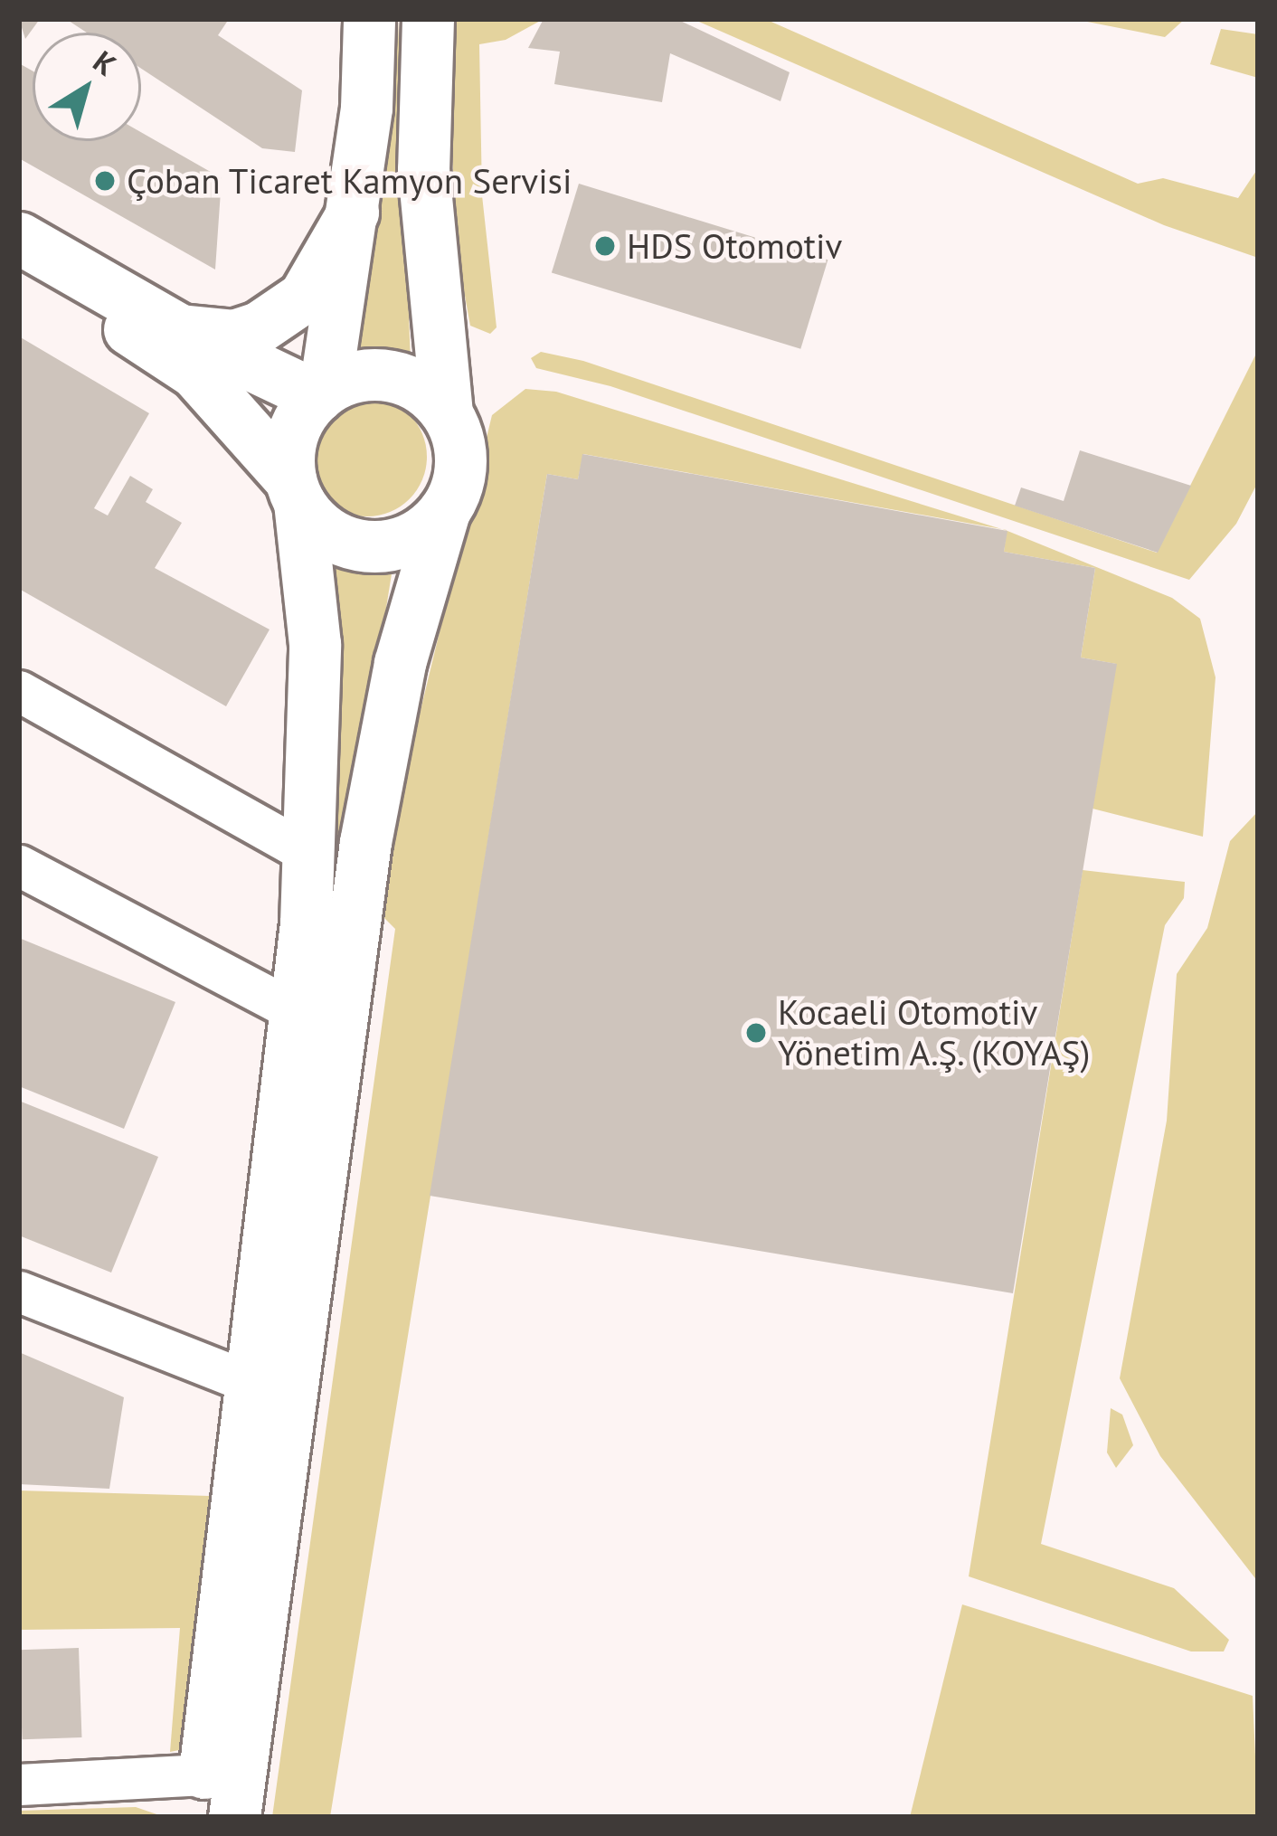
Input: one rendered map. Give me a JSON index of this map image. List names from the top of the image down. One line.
{"places":["Çoban Ticaret Kamyon Servisi","HDS Otomotiv","Kocaeli Otomotiv Yönetim A.Ş. (KOYAŞ)"],"north":"top right"}
